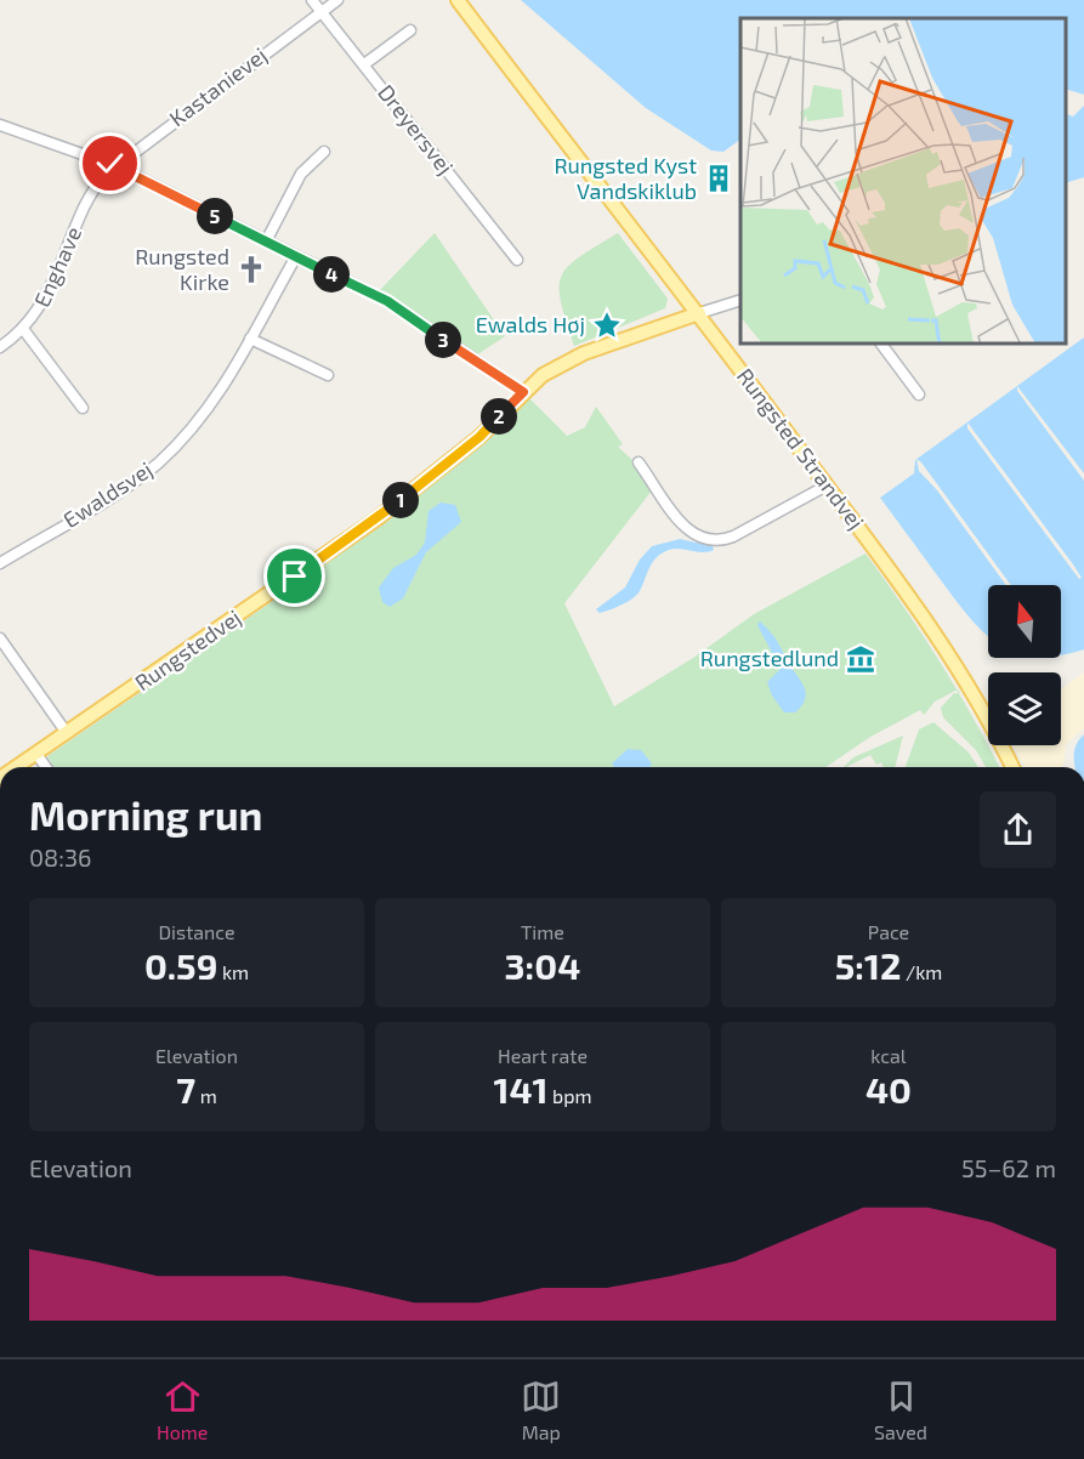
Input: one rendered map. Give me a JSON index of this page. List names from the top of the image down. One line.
{"streets":{"main road":["Rungsted Strandvej","Rungstedvej"],"street":["Kastanievej","Dreyersvej","Enghave","Ewaldsvej"]},"crossings":[["Kastanievej","Dreyersvej"],["Kastanievej","Enghave"],["Rungsted Strandvej","Rungstedvej"]],"places":{"building":["Rungsted Kyst Vandskiklub"],"church":["Rungsted Kirke"],"place":["Ewalds Høj"],"museum":["Rungstedlund"]},"north":"top","page":{"pins":["5","4","3","2","1"],"heading":["Morning run","08:36"],"stats":[["Distance","0.59 km"],["Time","3:04"],["Pace","5:12 /km"],["Elevation","7 m"],["Heart rate","141 bpm"],["kcal","40"]],"chart":["Elevation","55–62 m"],"tabs":["Home","Map","Saved"]}}
